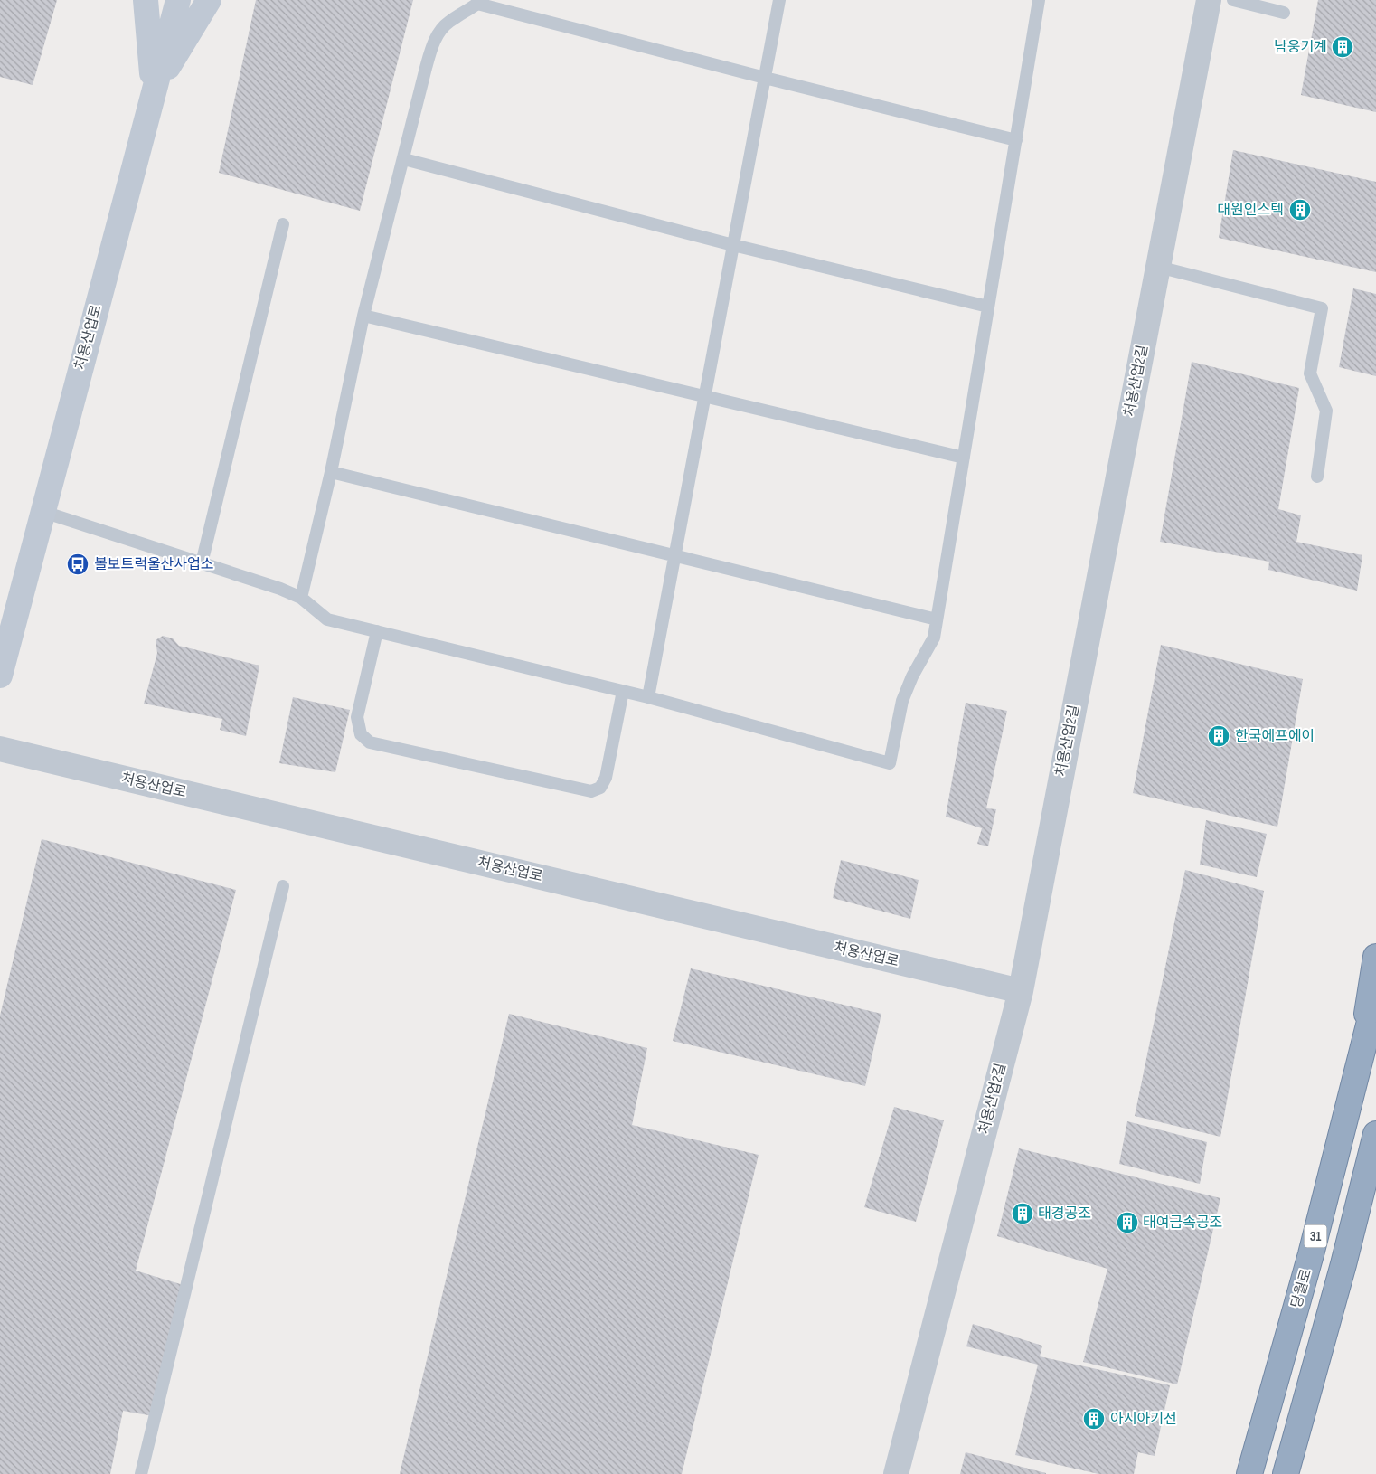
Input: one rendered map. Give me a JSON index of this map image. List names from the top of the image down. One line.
{"streets":{"highway":["31","당월로"],"main road":["처용산업로"],"street":["처용산업2길"]},"crossings":[["처용산업로","처용산업2길"]],"places":{"building":["남웅기계","대원인스텍","한국에프에이","태경공조","태여금속공조","아시아기전"],"bus stop":["볼보트럭울산사업소"]}}
